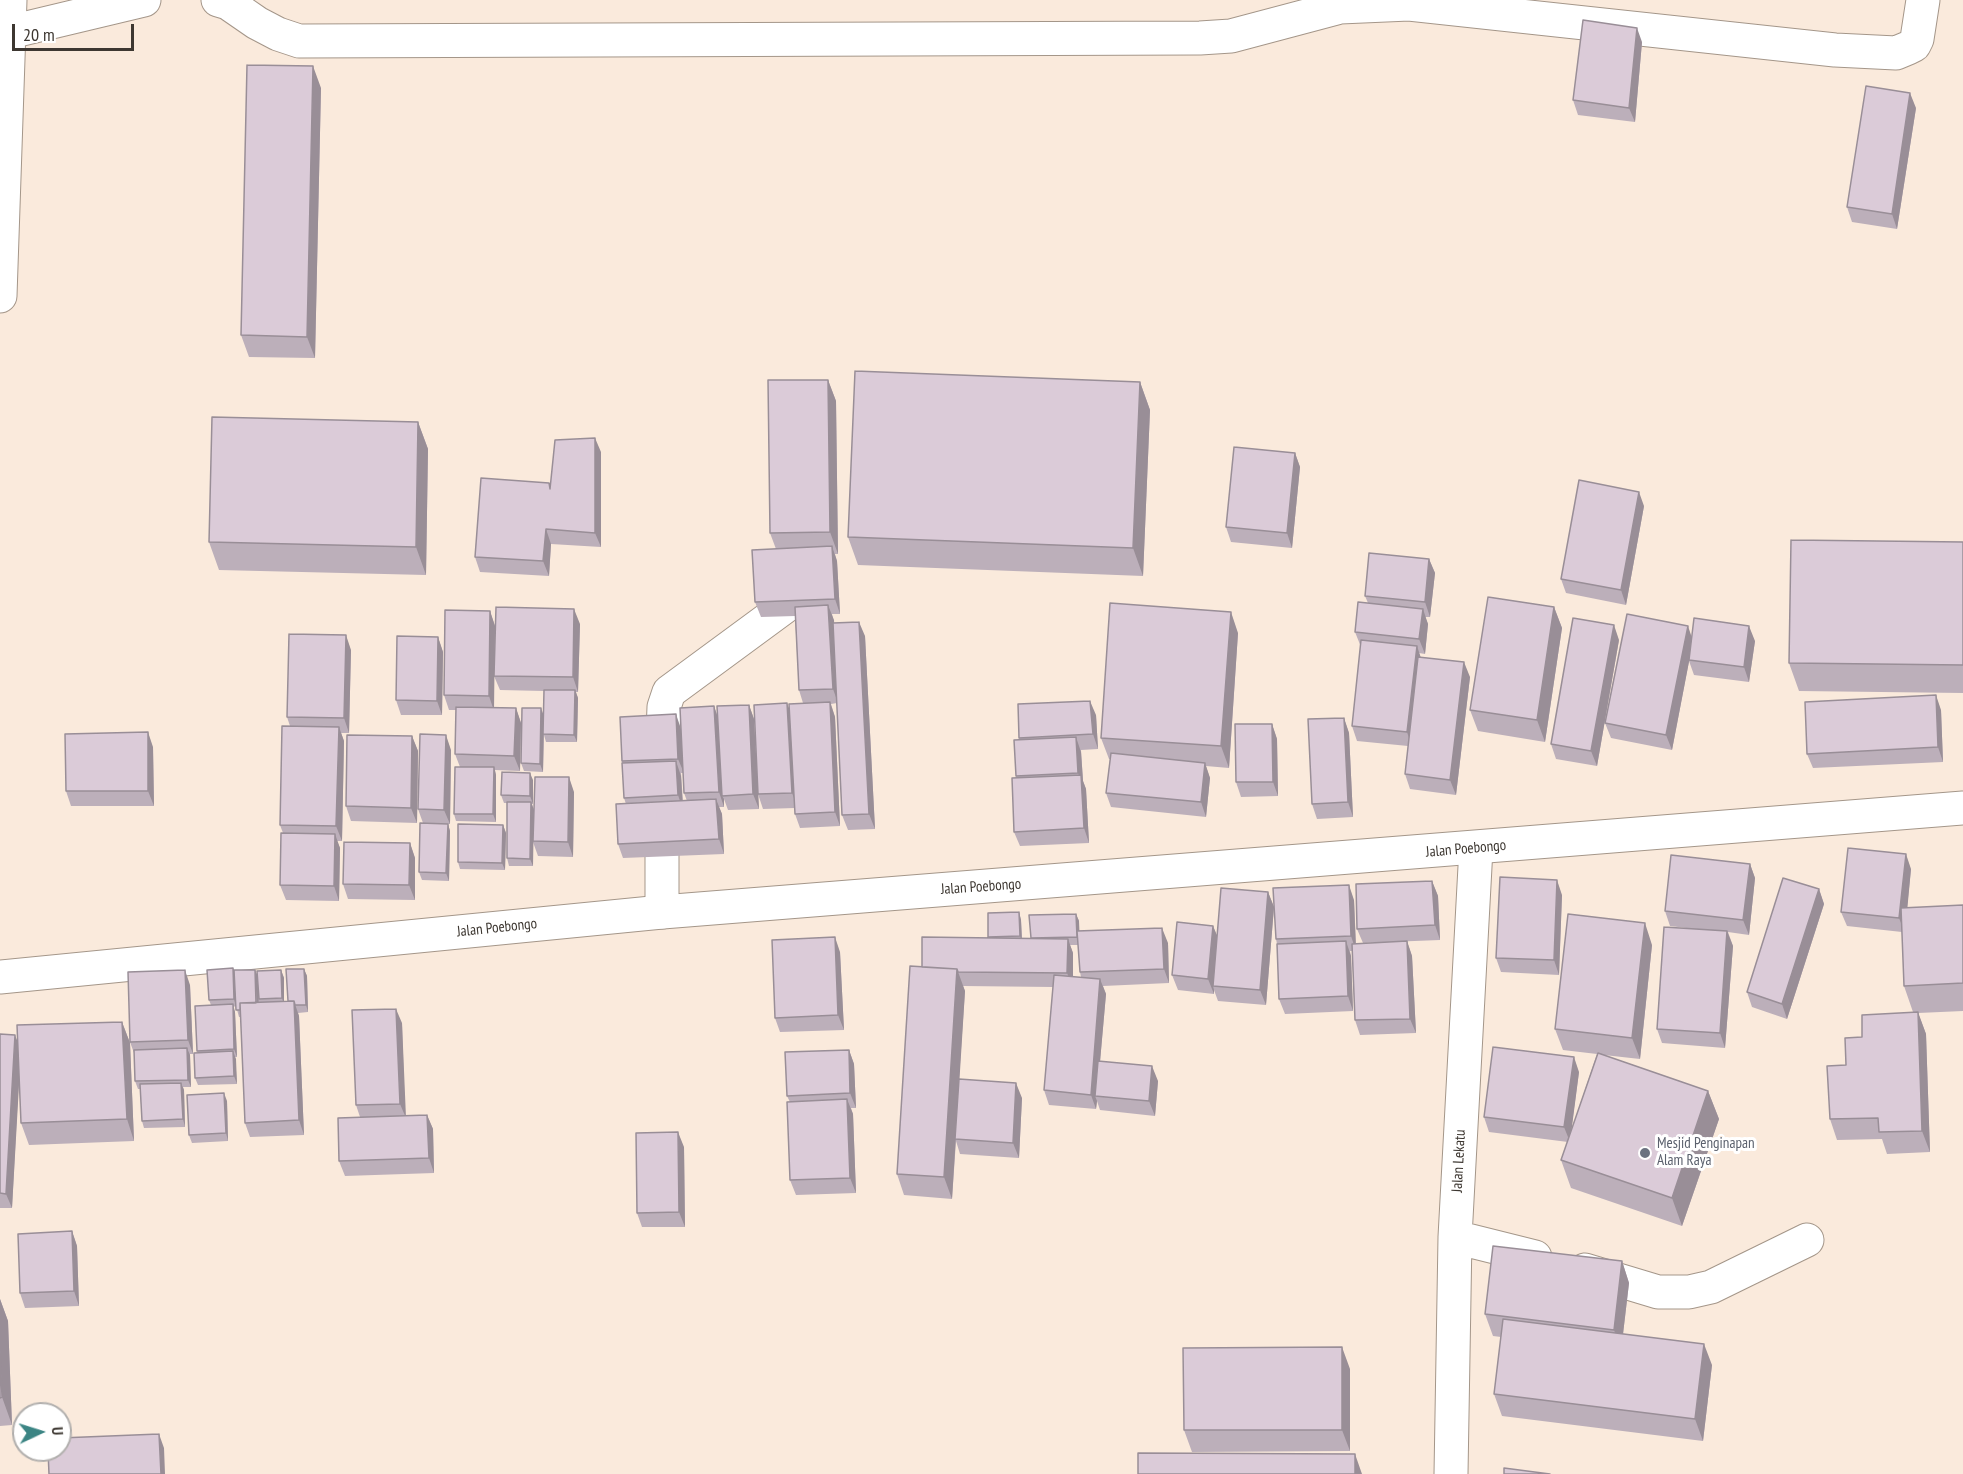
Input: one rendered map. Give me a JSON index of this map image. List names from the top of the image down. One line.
{"streets":{"street":["Jalan Poebongo","Jalan Lekatu"]},"crossings":[["Jalan Poebongo","Jalan Lekatu"]],"places":["Mesjid Penginapan Alam Raya"],"scale_bar":"20 m","north":"right"}
